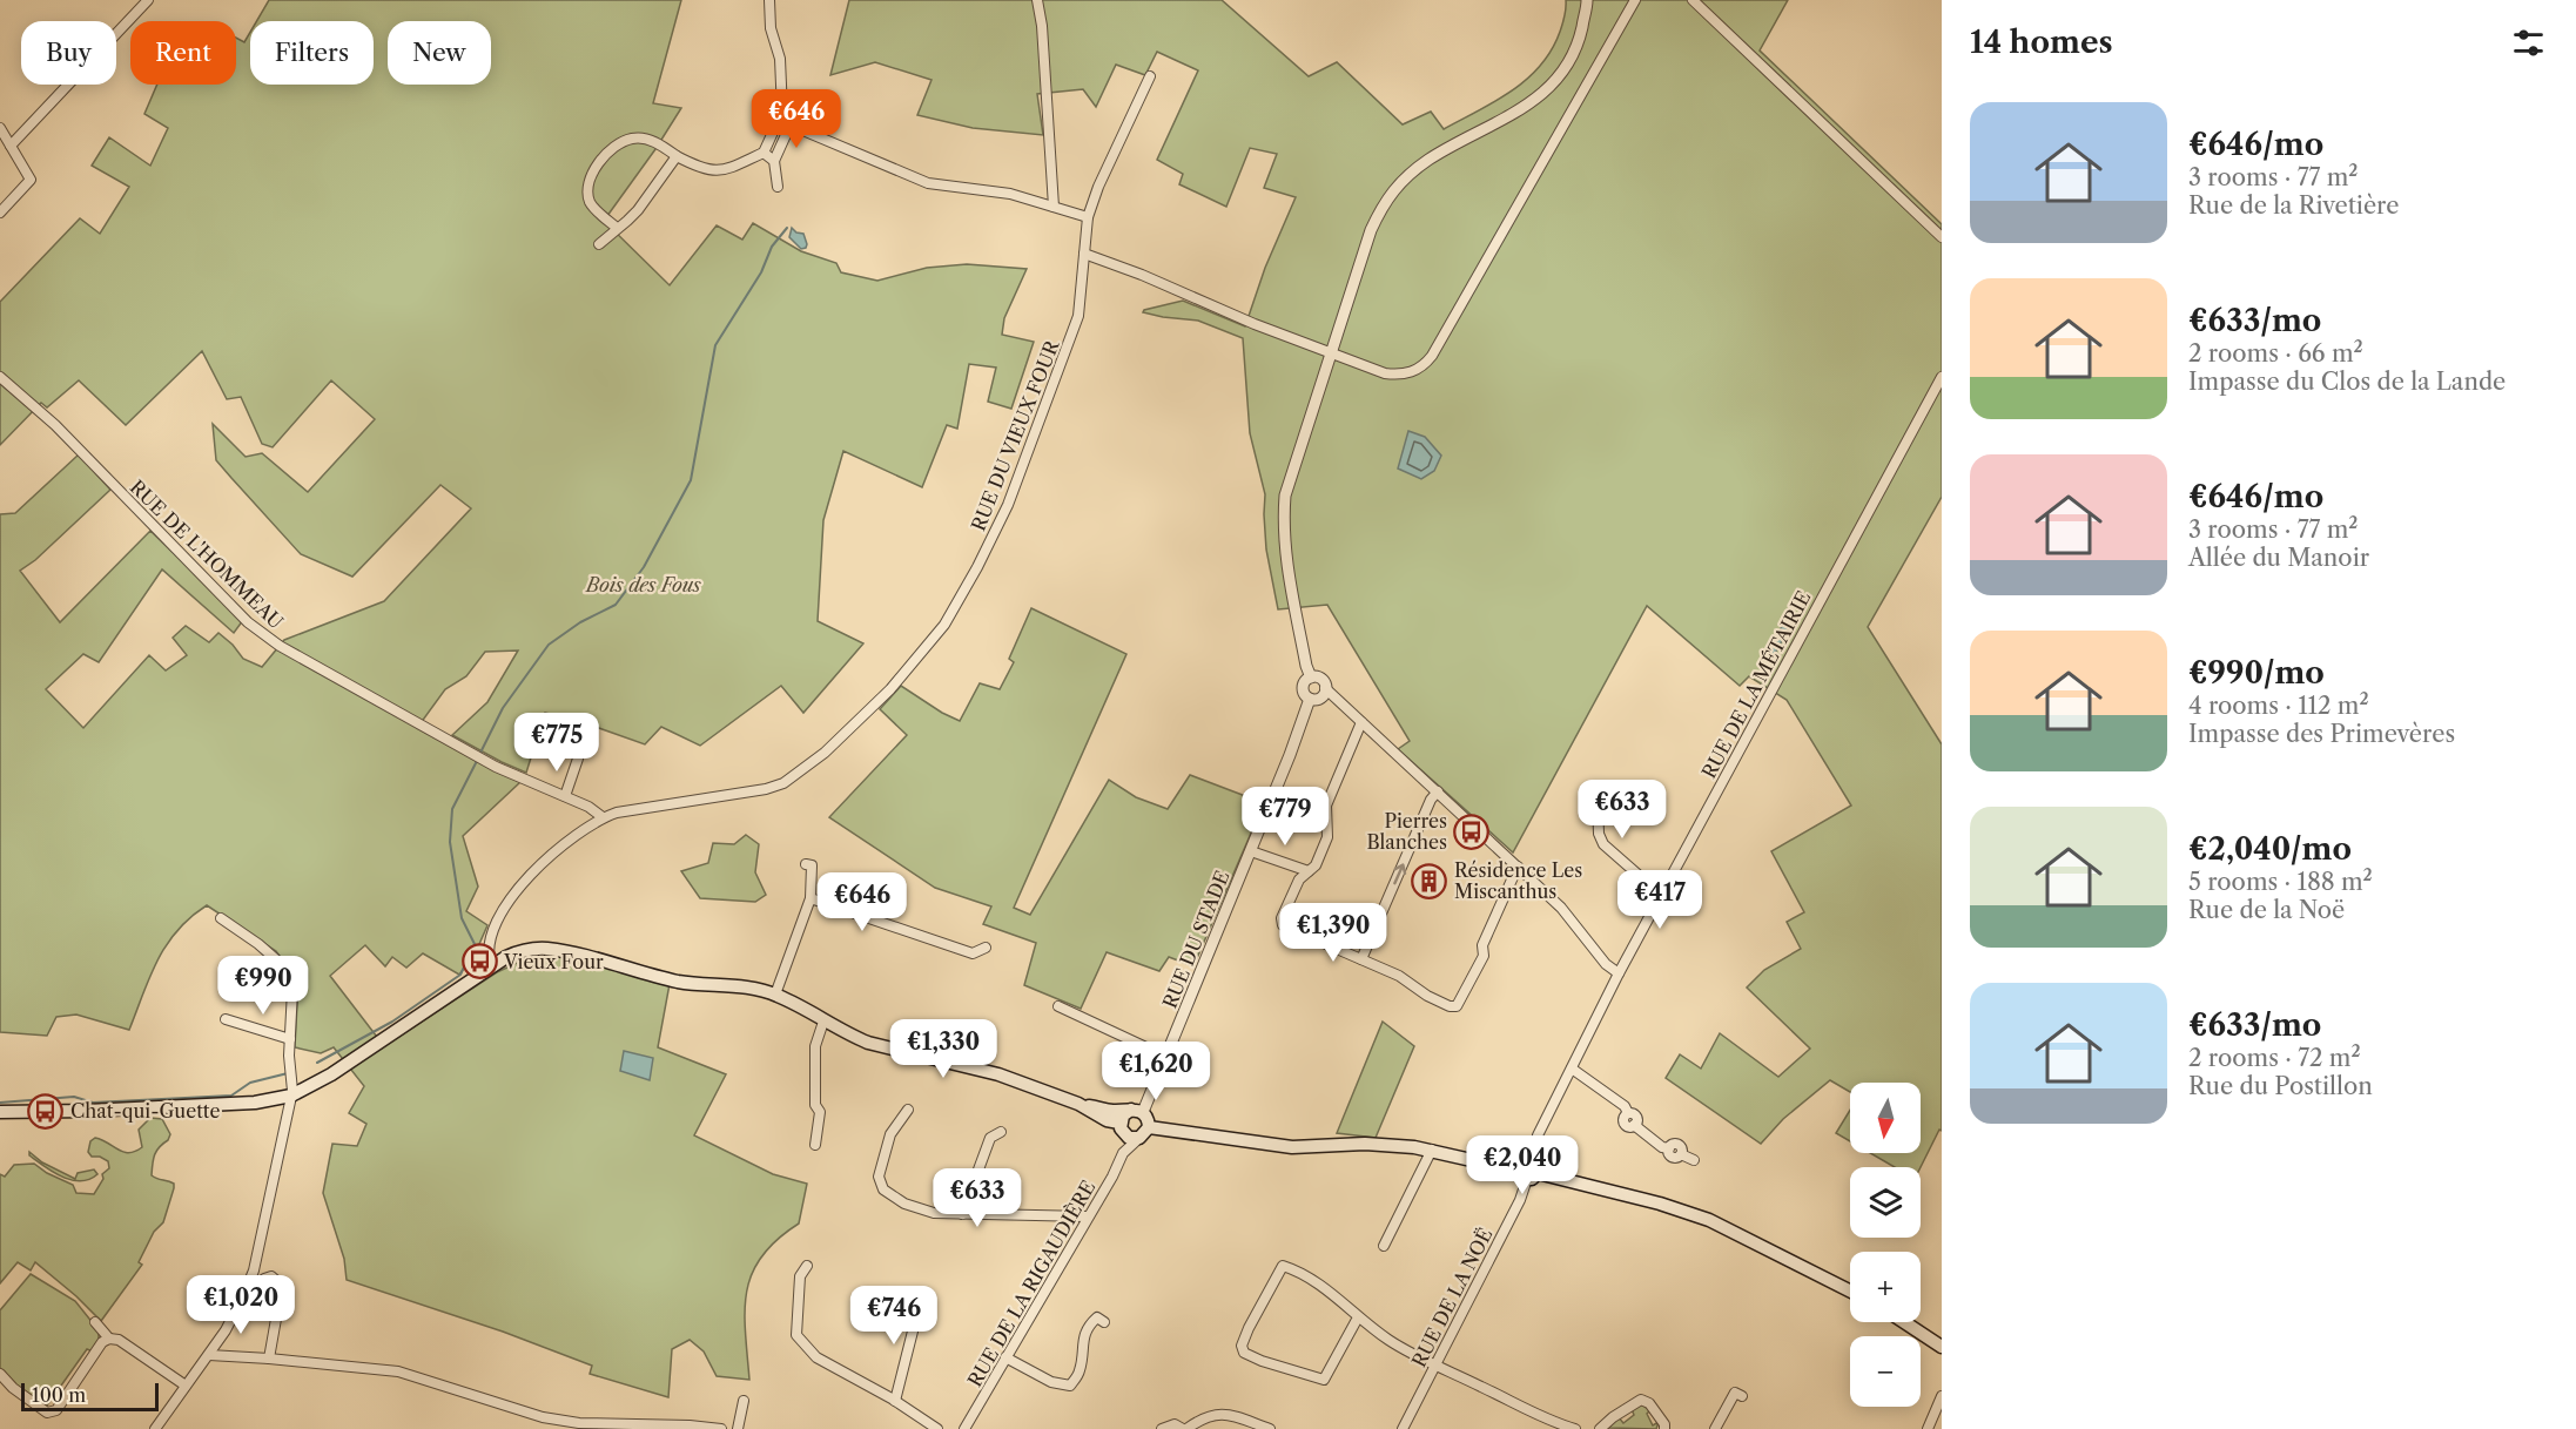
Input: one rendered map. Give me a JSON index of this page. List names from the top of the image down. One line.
{"streets":{"street":["RUE DU VIEUX FOUR","RUE DE L'HOMMEAU","RUE DE LA MÉTAIRIE","RUE DU STADE","RUE DE LA RIGAUDIÈRE","RUE DE LA NOË"]},"crossings":[["RUE DU VIEUX FOUR","RUE DE L'HOMMEAU"],["RUE DE LA MÉTAIRIE","RUE DE LA NOË"],["RUE DU STADE","RUE DE LA RIGAUDIÈRE"]],"parks":["Bois des Fous"],"places":{"bus stop":["Pierres Blanches","Vieux Four","Chat-qui-Guette"],"building":["Résidence Les Miscanthus"]},"scale_bar":"100 m","north":"bottom","page":{"heading":"14 homes","chip":["Buy","Rent","Filters","New"],"list":[{"name":"€646/mo","note":"3 rooms · 77 m² · Rue de la Rivetière"},{"name":"€633/mo","note":"2 rooms · 66 m² · Impasse du Clos de la Lande"},{"name":"€646/mo","note":"3 rooms · 77 m² · Allée du Manoir"},{"name":"€990/mo","note":"4 rooms · 112 m² · Impasse des Primevères"},{"name":"€2,040/mo","note":"5 rooms · 188 m² · Rue de la Noë"},{"name":"€633/mo","note":"2 rooms · 72 m² · Rue du Postillon"}],"price":["€646","€775","€633","€779","€417","€646","€1,390","€990","€1,330","€1,620","€2,040","€633","€1,020","€746"],"map_buttons":["+","−"],"scale":"100 m"}}
